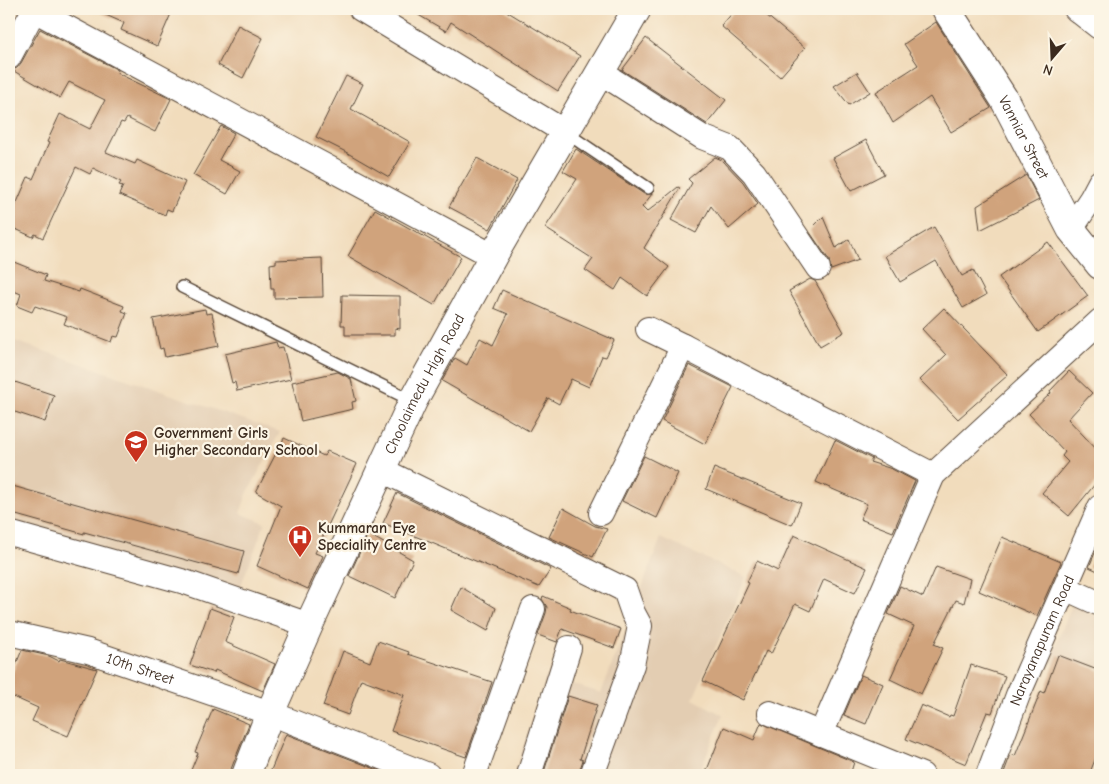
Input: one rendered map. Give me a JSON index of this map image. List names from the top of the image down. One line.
{"streets":{"street":["Vanniar Street","Choolaimedu High Road","Narayanapuram Road","10th Street"]},"crossings":[["Choolaimedu High Road","10th Street"]],"places":{"school or university":["Government Girls Higher Secondary School"],"hospital":["Kummaran Eye Speciality Centre"]},"north":"bottom"}
